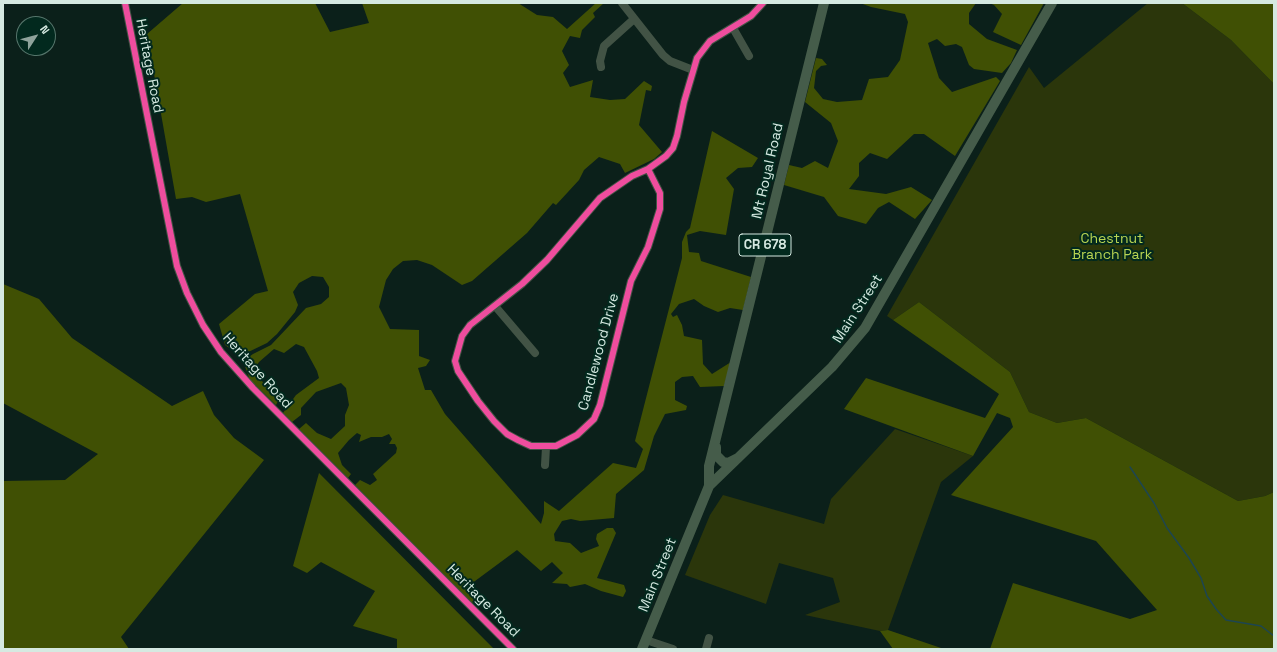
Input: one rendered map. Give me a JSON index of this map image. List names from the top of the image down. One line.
{"streets":{"main road":["Mt Royal Road","CR 678","Main Street"],"street":["Heritage Road","Candlewood Drive"]},"crossings":[["Mt Royal Road","Main Street"]],"parks":["Chestnut Branch Park"],"north":"top right"}
